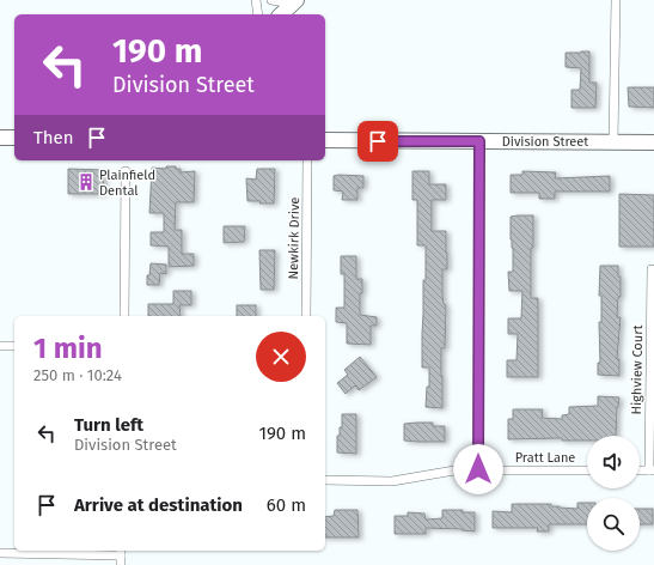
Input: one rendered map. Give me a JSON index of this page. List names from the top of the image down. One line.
{"streets":{"main road":["Division Street"],"street":["Newkirk Drive","Highview Court","Pratt Lane"]},"places":{"building":["Plainfield Dental"]},"page":{"turn":["190 m","Division Street"],"then":"Then","heading":["1 min","250 m · 10:24"],"list":[{"name":"Turn left","note":"Division Street","value":"190 m"},{"name":"Arrive at destination","value":"60 m"}]}}
